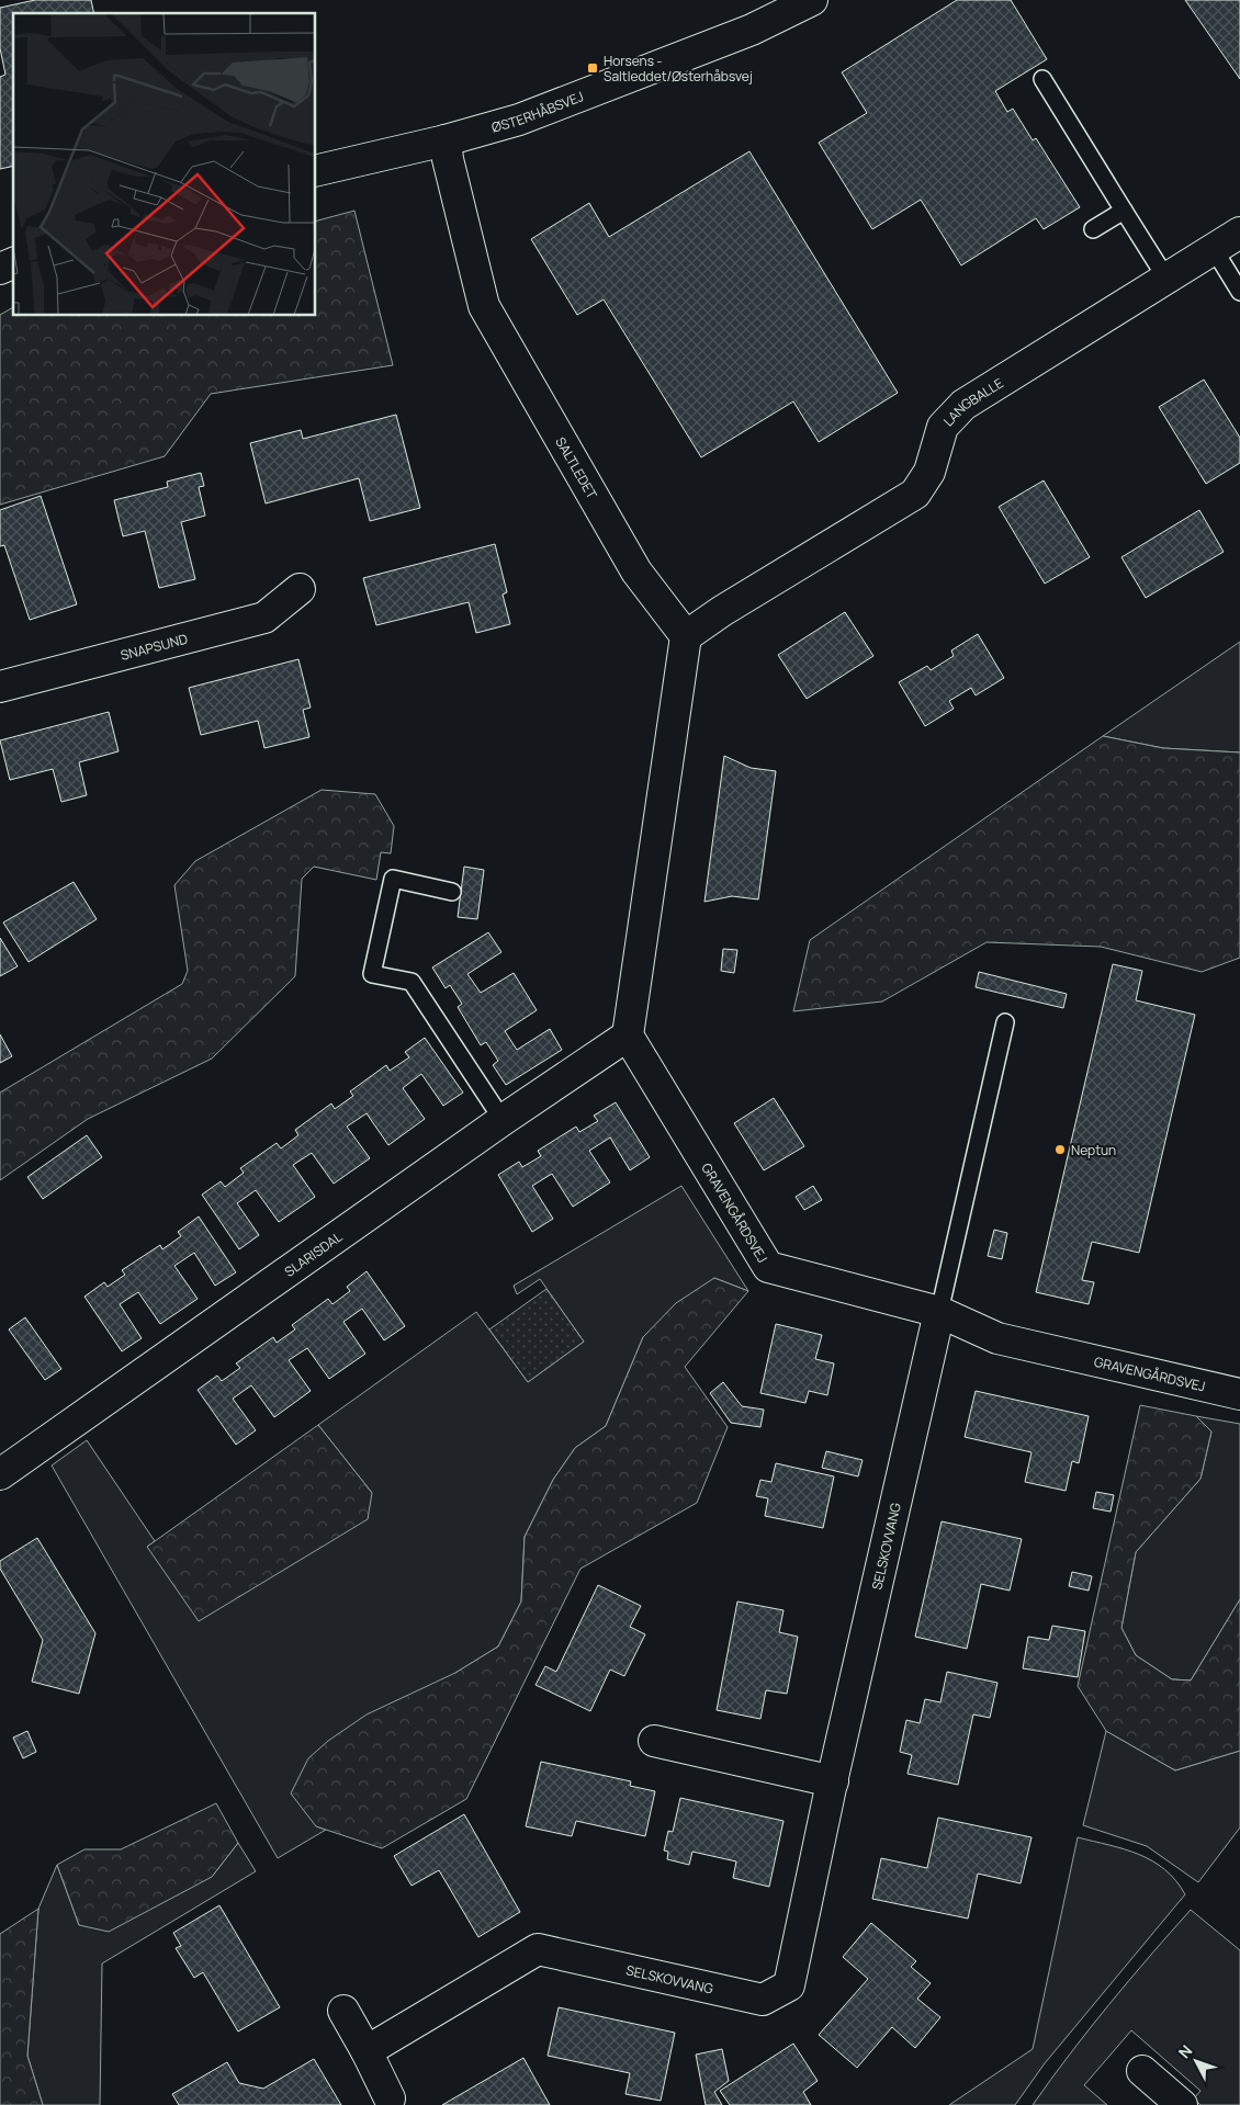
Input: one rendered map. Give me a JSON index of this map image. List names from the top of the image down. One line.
{"streets":{"street":["ØSTERHÅBSVEJ","LANGBALLE","SALTLEDET","SNAPSUND","GRAVENGÅRDSVEJ","SLARISDAL","SELSKOVVANG"]},"crossings":[["ØSTERHÅBSVEJ","SALTLEDET"],["LANGBALLE","SALTLEDET"],["GRAVENGÅRDSVEJ","SLARISDAL"],["GRAVENGÅRDSVEJ","SELSKOVVANG"]],"places":{"transit":["Horsens - Saltleddet/Østerhåbsvej"],"other":["Neptun"]},"north":"top left"}
